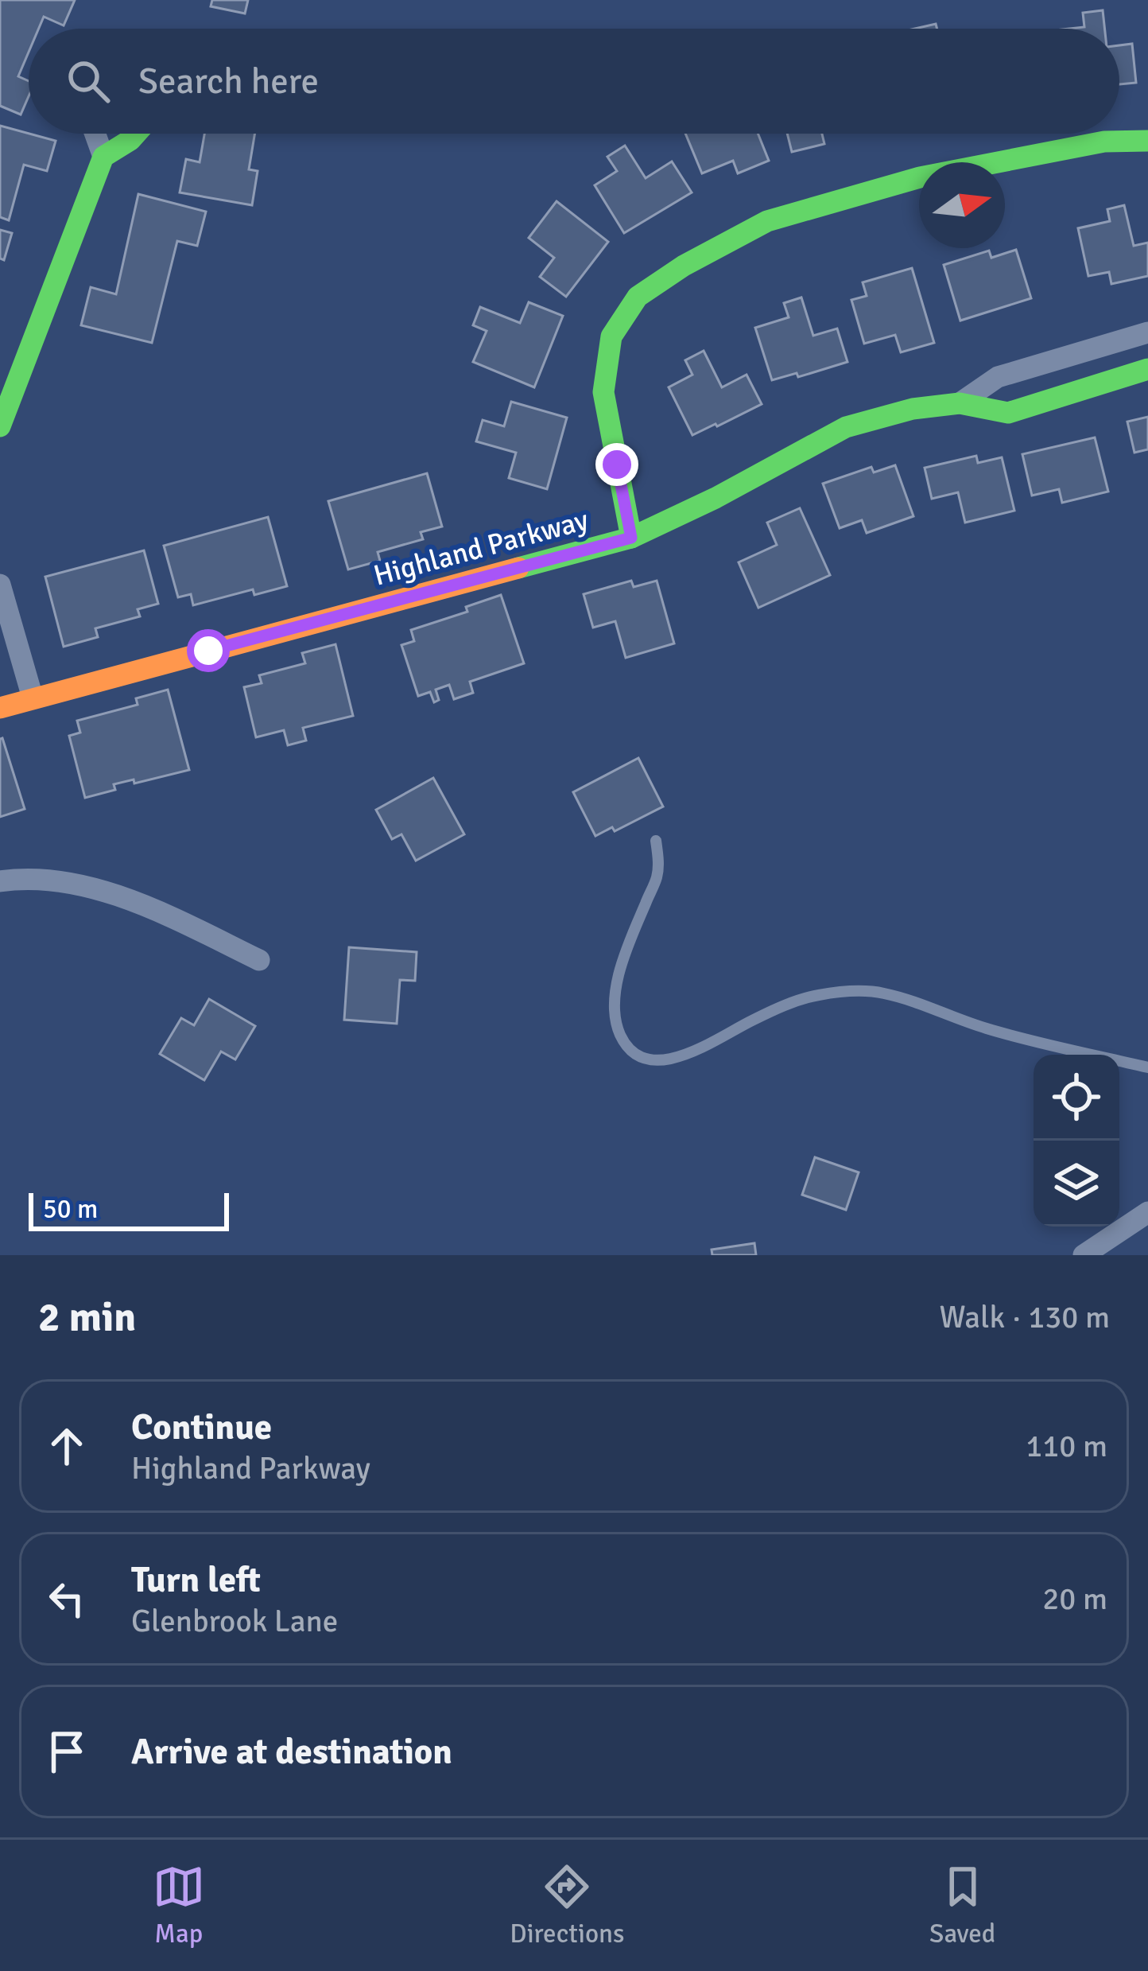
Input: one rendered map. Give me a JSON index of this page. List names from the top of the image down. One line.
{"streets":{"street":["Highland Parkway"]},"scale_bar":"50 m","north":"right","page":{"search":"Search here","scale":"50 m","heading":["2 min","Walk · 130 m"],"list":[["Continue","Highland Parkway","110 m"],["Turn left","Glenbrook Lane","20 m"],"Arrive at destination"],"nav":["Map","Directions","Saved"]}}
